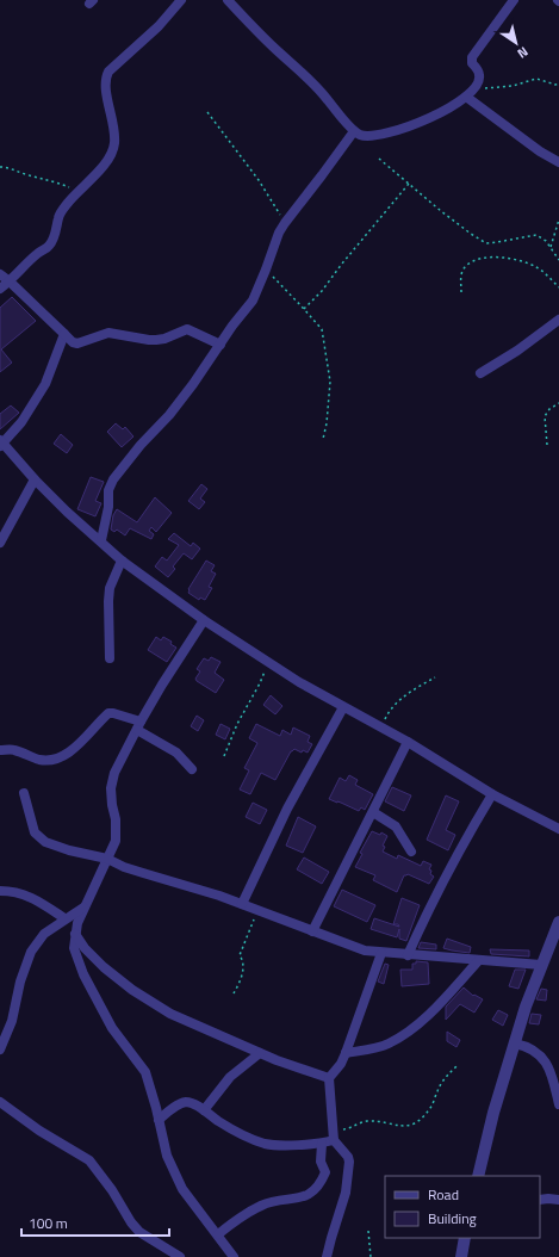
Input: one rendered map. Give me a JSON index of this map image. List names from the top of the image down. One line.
{"legend":["Road","Building"],"scale_bar":"100 m","north":"bottom right"}
